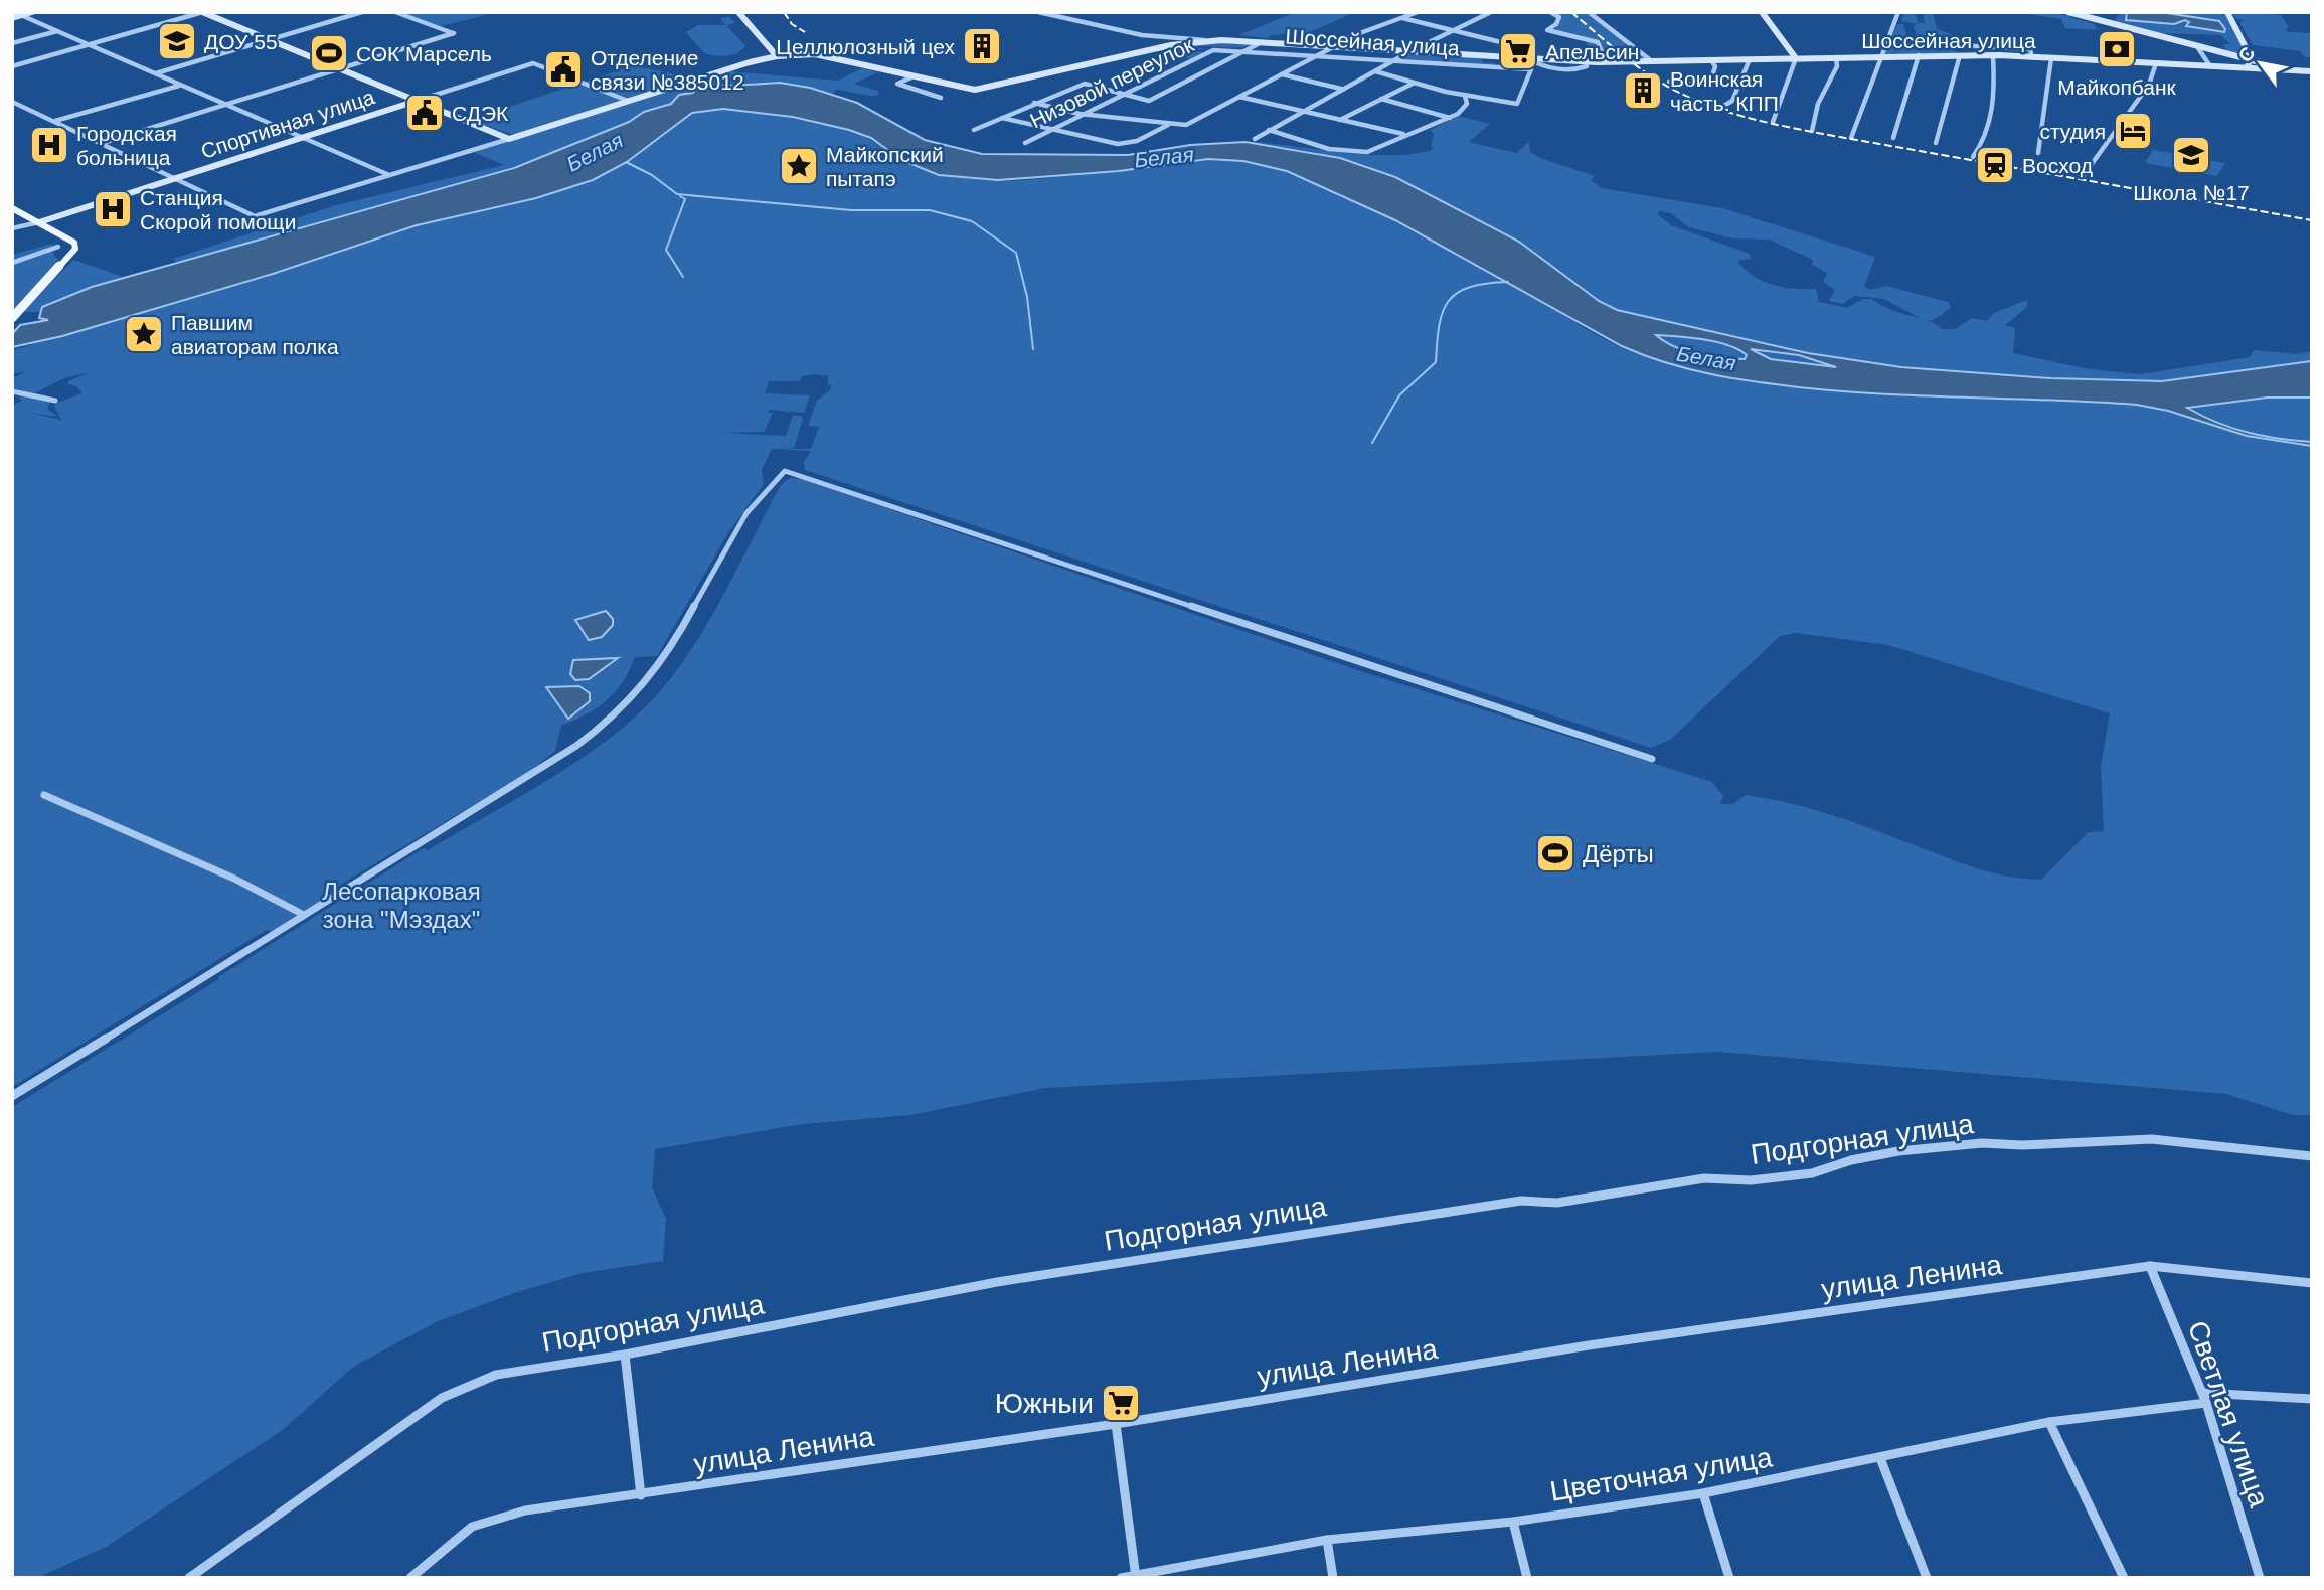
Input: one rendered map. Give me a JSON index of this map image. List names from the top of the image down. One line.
{"streets":{"main road":["Шоссейная улица","Спортивная улица"],"street":["Низовой переулок","Подгорная улица","улица Ленина","Светлая улица","Цветочная улица"]},"crossings":[["Шоссейная улица","Низовой переулок"],["Шоссейная улица","Спортивная улица"],["улица Ленина","Светлая улица"],["Светлая улица","Цветочная улица"]],"water":["Белая"],"parks":["Лесопарковая зона \"Мэздах\""],"places":{"school or university":["ДОУ 55","Школа №17"],"building":["Целлюлозный цех","Воинская часть. КПП"],"bank":["Майкопбанк"],"supermarket":["Апельсин","Южныи"],"sports":["СОК Марсель","Дёрты"],"public building":["Отделение связи №385012","СДЭК"],"hotel":["студия"],"hospital":["Городская больница","Станция Скорой помощи"],"station":["Восход"],"place":["Майкопский пытапэ","Павшим авиаторам полка"]},"north":"top left"}
